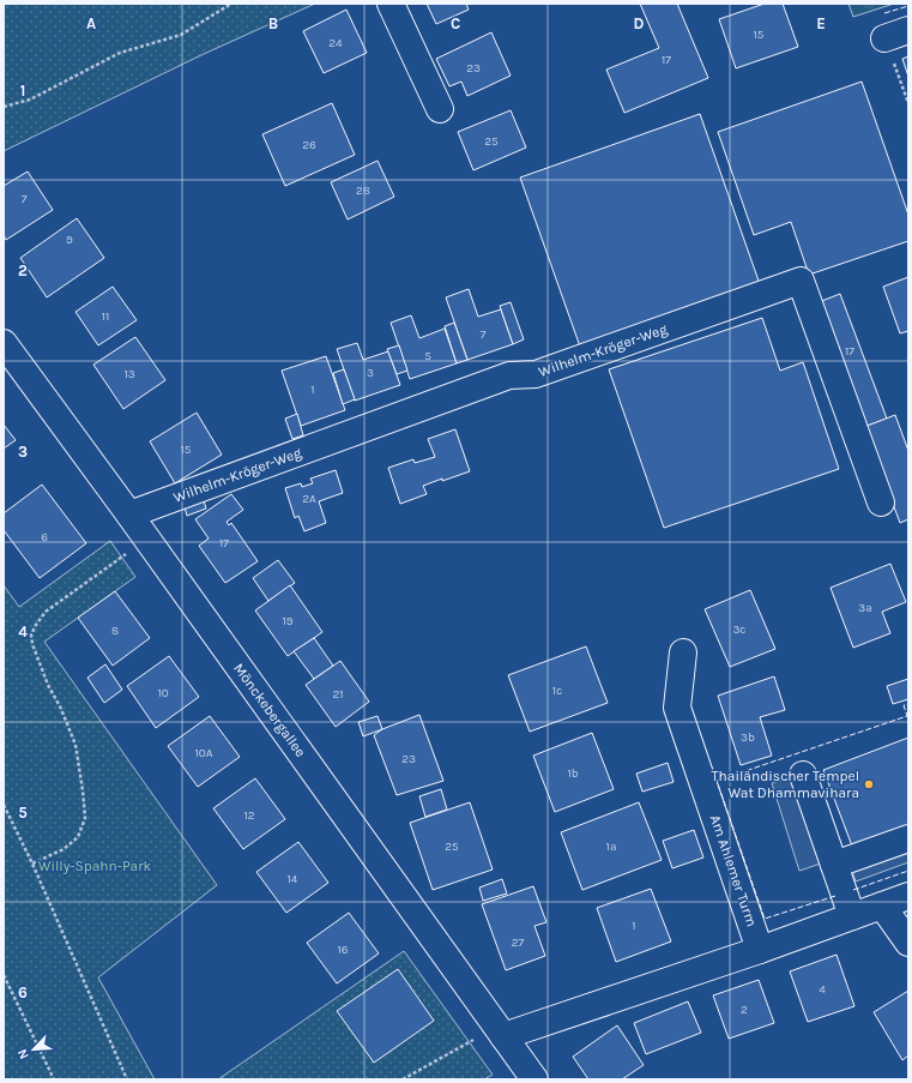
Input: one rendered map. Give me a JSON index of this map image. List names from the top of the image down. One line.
{"streets":{"street":["Wilhelm-Kröger-Weg","Mönckebergallee","Am Ahlemer Turm"]},"crossings":[["Wilhelm-Kröger-Weg","Mönckebergallee"]],"parks":["Willy-Spahn-Park"],"places":["Thailändischer Tempel Wat Dhammavihara"],"house_numbers":["15","24","17","23","25","26","28","7","9","11","7","17","5","3","13","1","15","2A","6","17","3a","19","3c","8","1c","10","21","3b","10A","23","1b","12","25","1a","14","1","27","16","4","2"],"north":"bottom left","grid":{"columns":["A","B","C","D","E"],"rows":["1","2","3","4","5","6"]}}
